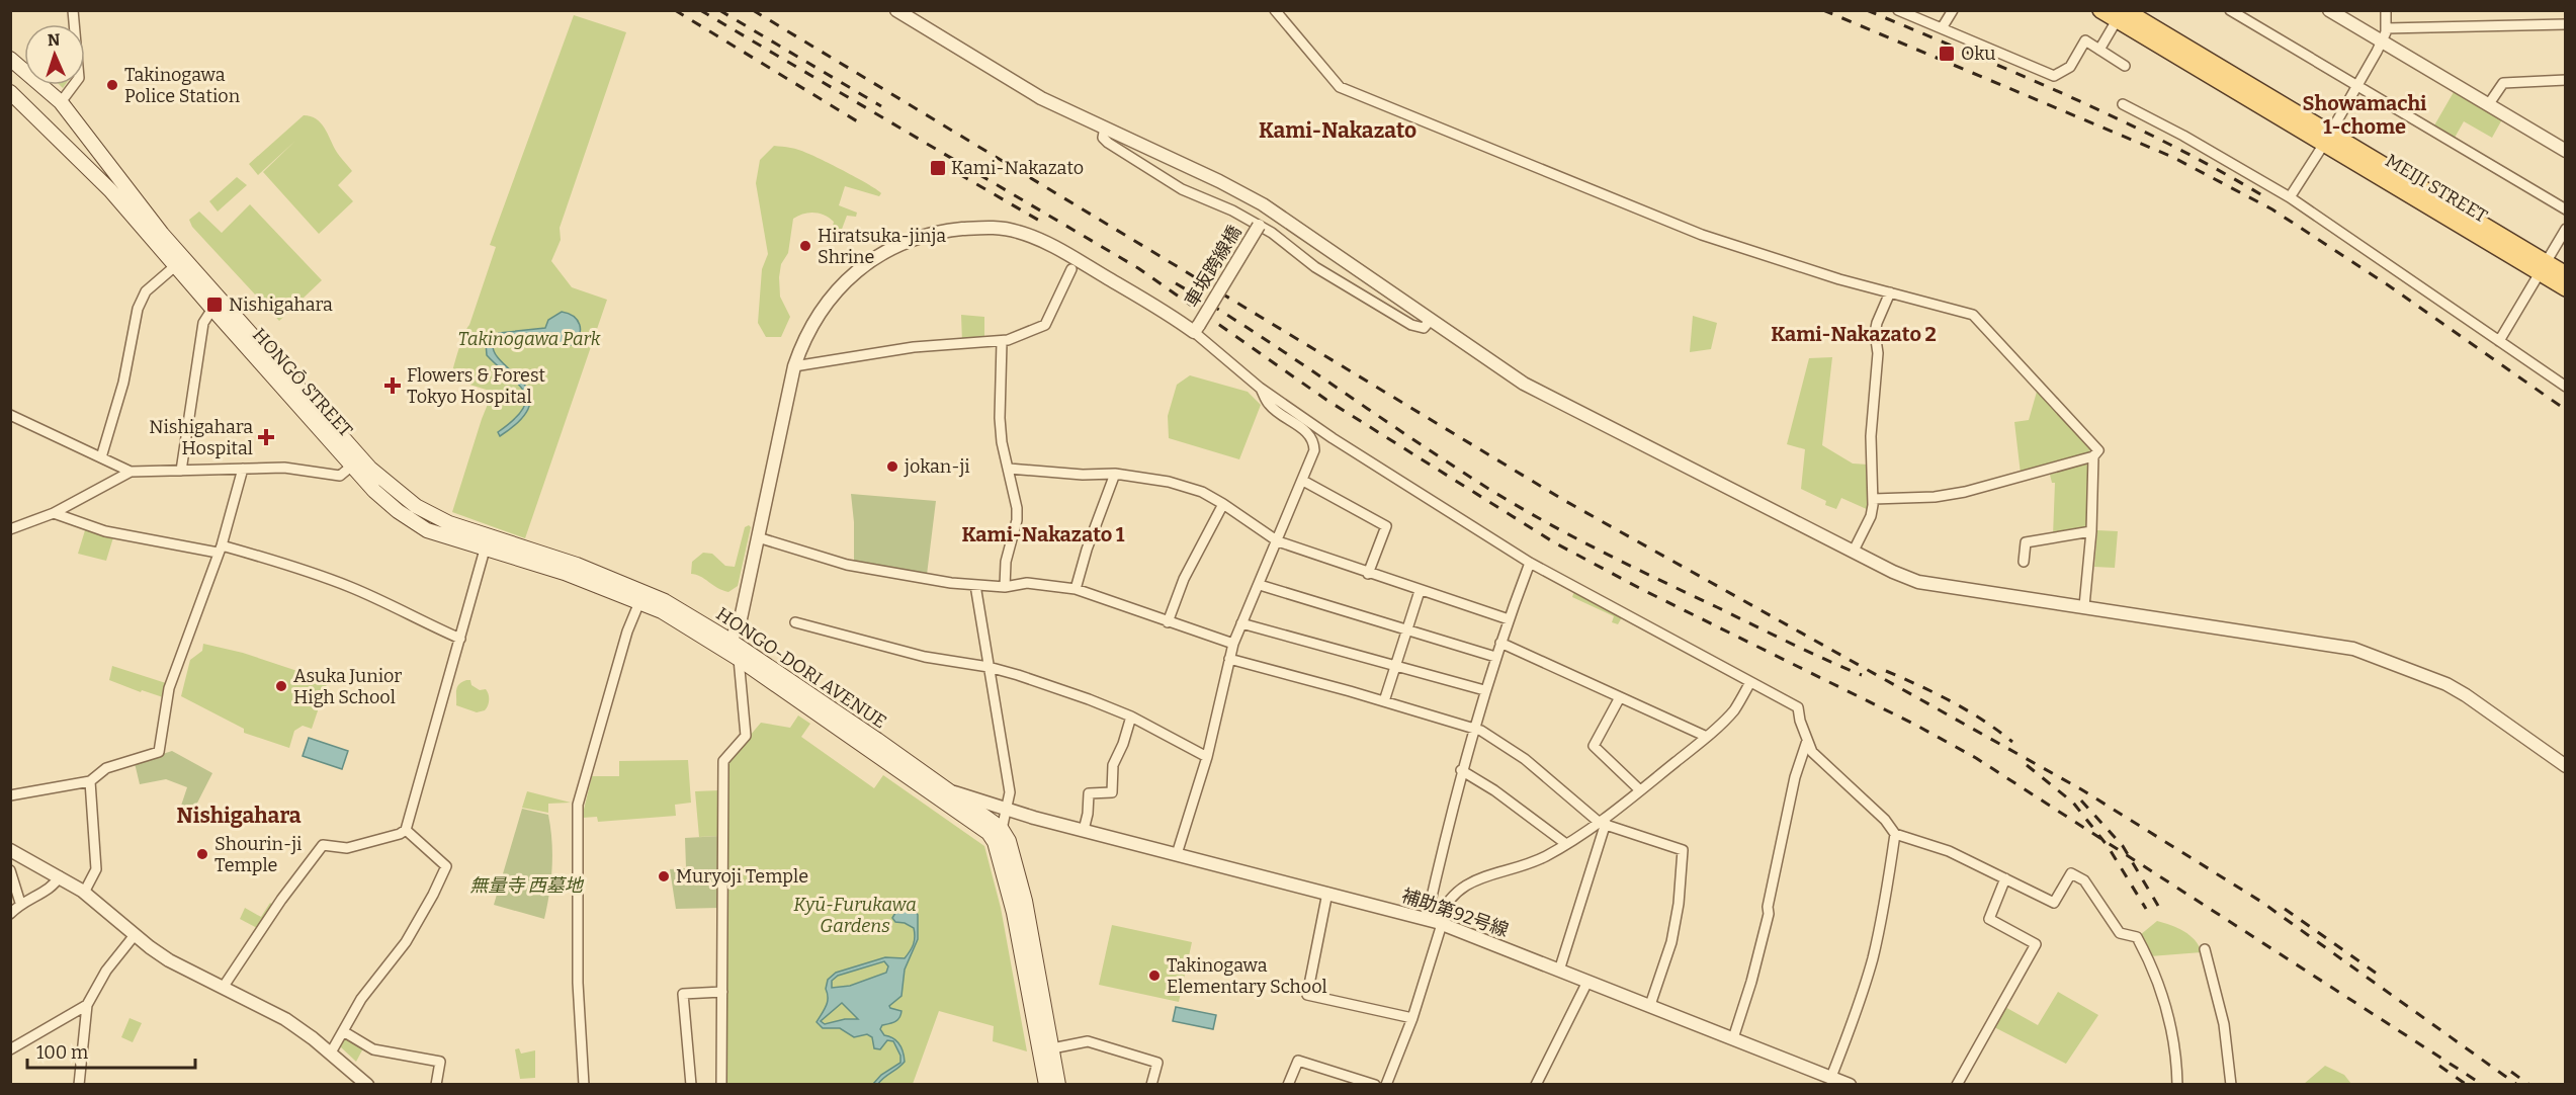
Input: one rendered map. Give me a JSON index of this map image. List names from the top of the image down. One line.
{"streets":{"main road":["MEIJI STREET","HONGŌ STREET","HONGO-DORI AVENUE"],"street":["車坂跨線橋","補助第92号線"]},"crossings":[["HONGŌ STREET","HONGO-DORI AVENUE"],["HONGO-DORI AVENUE","補助第92号線"]],"districts":["Showamachi 1-chome","Kami-Nakazato","Kami-Nakazato 2","Kami-Nakazato 1","Nishigahara"],"parks":["Takinogawa Park","無量寺 西墓地","Kyū-Furukawa Gardens"],"places":{"transit":["Oku","Kami-Nakazato","Nishigahara"],"other":["Takinogawa Police Station","Hiratsuka-jinja Shrine","jokan-ji","Asuka Junior High School","Shourin-ji Temple","Muryoji Temple","Takinogawa Elementary School"],"health":["Flowers & Forest Tokyo Hospital","Nishigahara Hospital"]},"scale_bar":"100 m","north":"top"}
